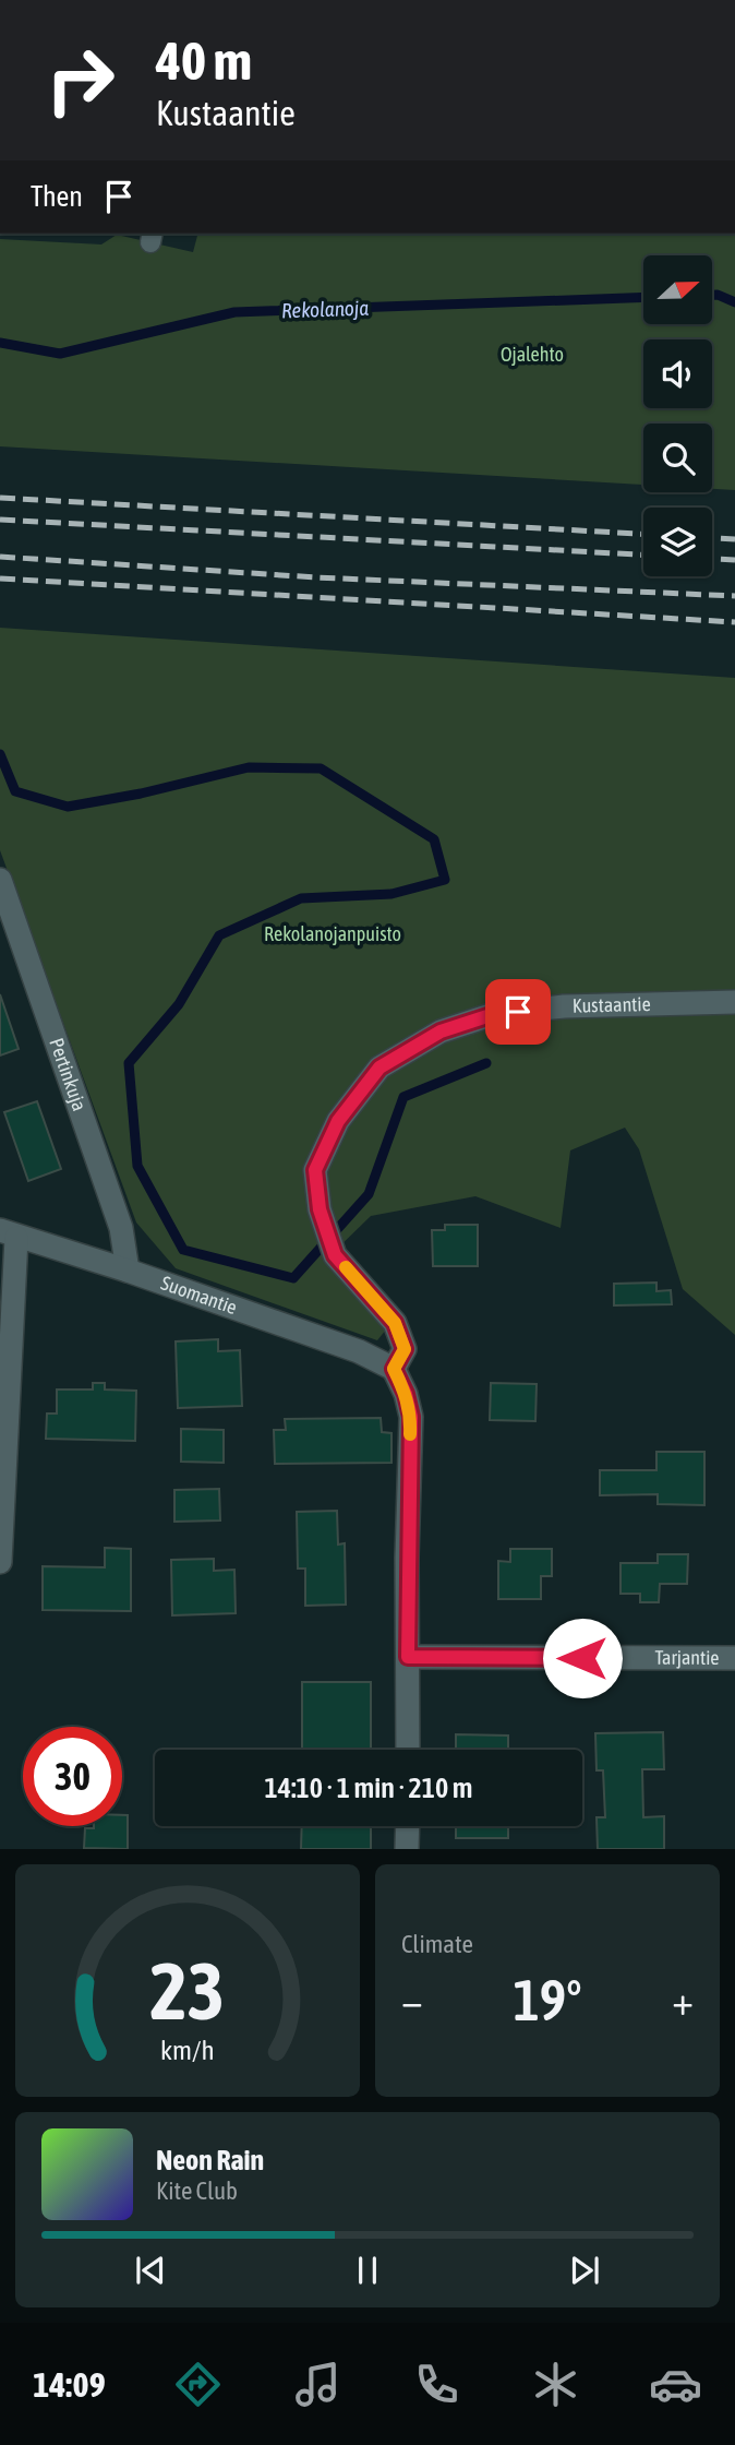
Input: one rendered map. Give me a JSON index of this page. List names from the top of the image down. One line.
{"streets":{"street":["Kustaantie","Pertinkuja","Suomantie","Tarjantie"]},"crossings":[["Kustaantie","Suomantie"],["Pertinkuja","Suomantie"]],"water":["Rekolanoja"],"parks":["Ojalehto","Rekolanojanpuisto"],"north":"right","page":{"turn":["40 m","Kustaantie"],"then":"Then","limit":"30","trip":"14:10 · 1 min · 210 m","tile":"Climate","heat":["−","19°","+"],"song":["Neon Rain","Kite Club"],"tabs":"14:09","gauge":["23","km/h"]}}
